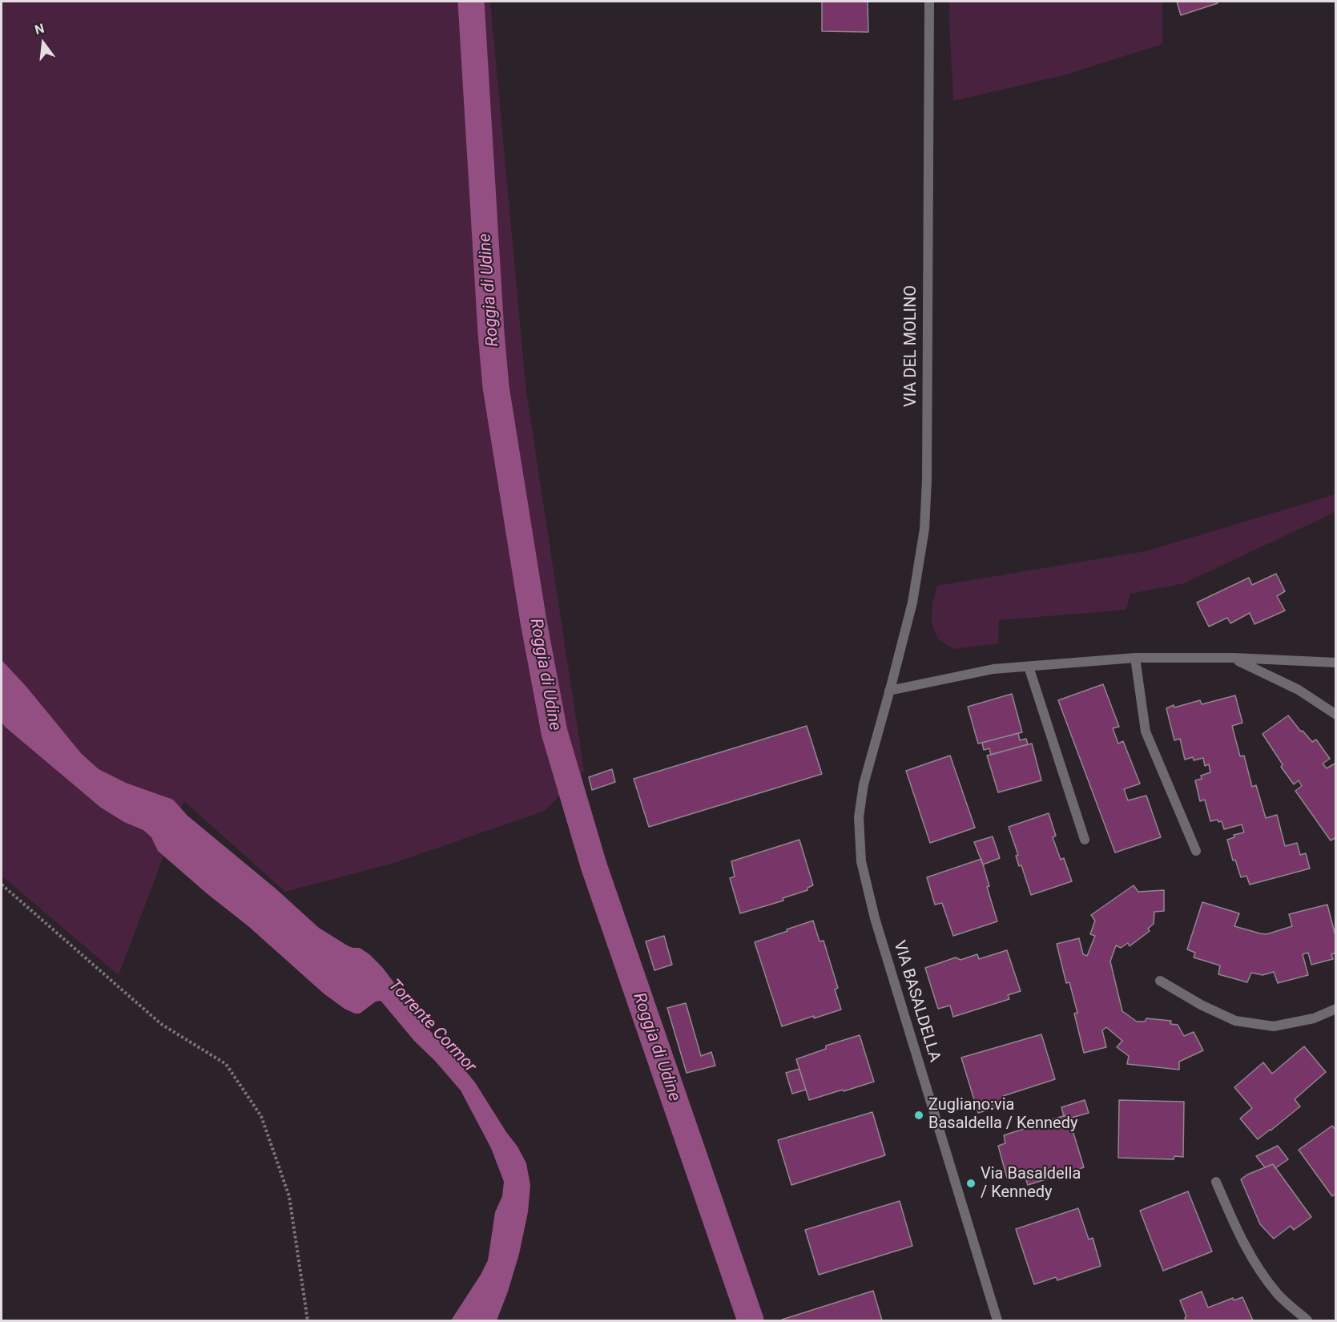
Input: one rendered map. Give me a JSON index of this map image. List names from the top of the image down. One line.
{"streets":{"street":["VIA DEL MOLINO","VIA BASALDELLA"]},"crossings":[["VIA DEL MOLINO","VIA BASALDELLA"]],"water":["Roggia di Udine","Torrente Cormor"],"places":["Zugliano:via Basaldella / Kennedy","Via Basaldella / Kennedy"],"north":"top"}
